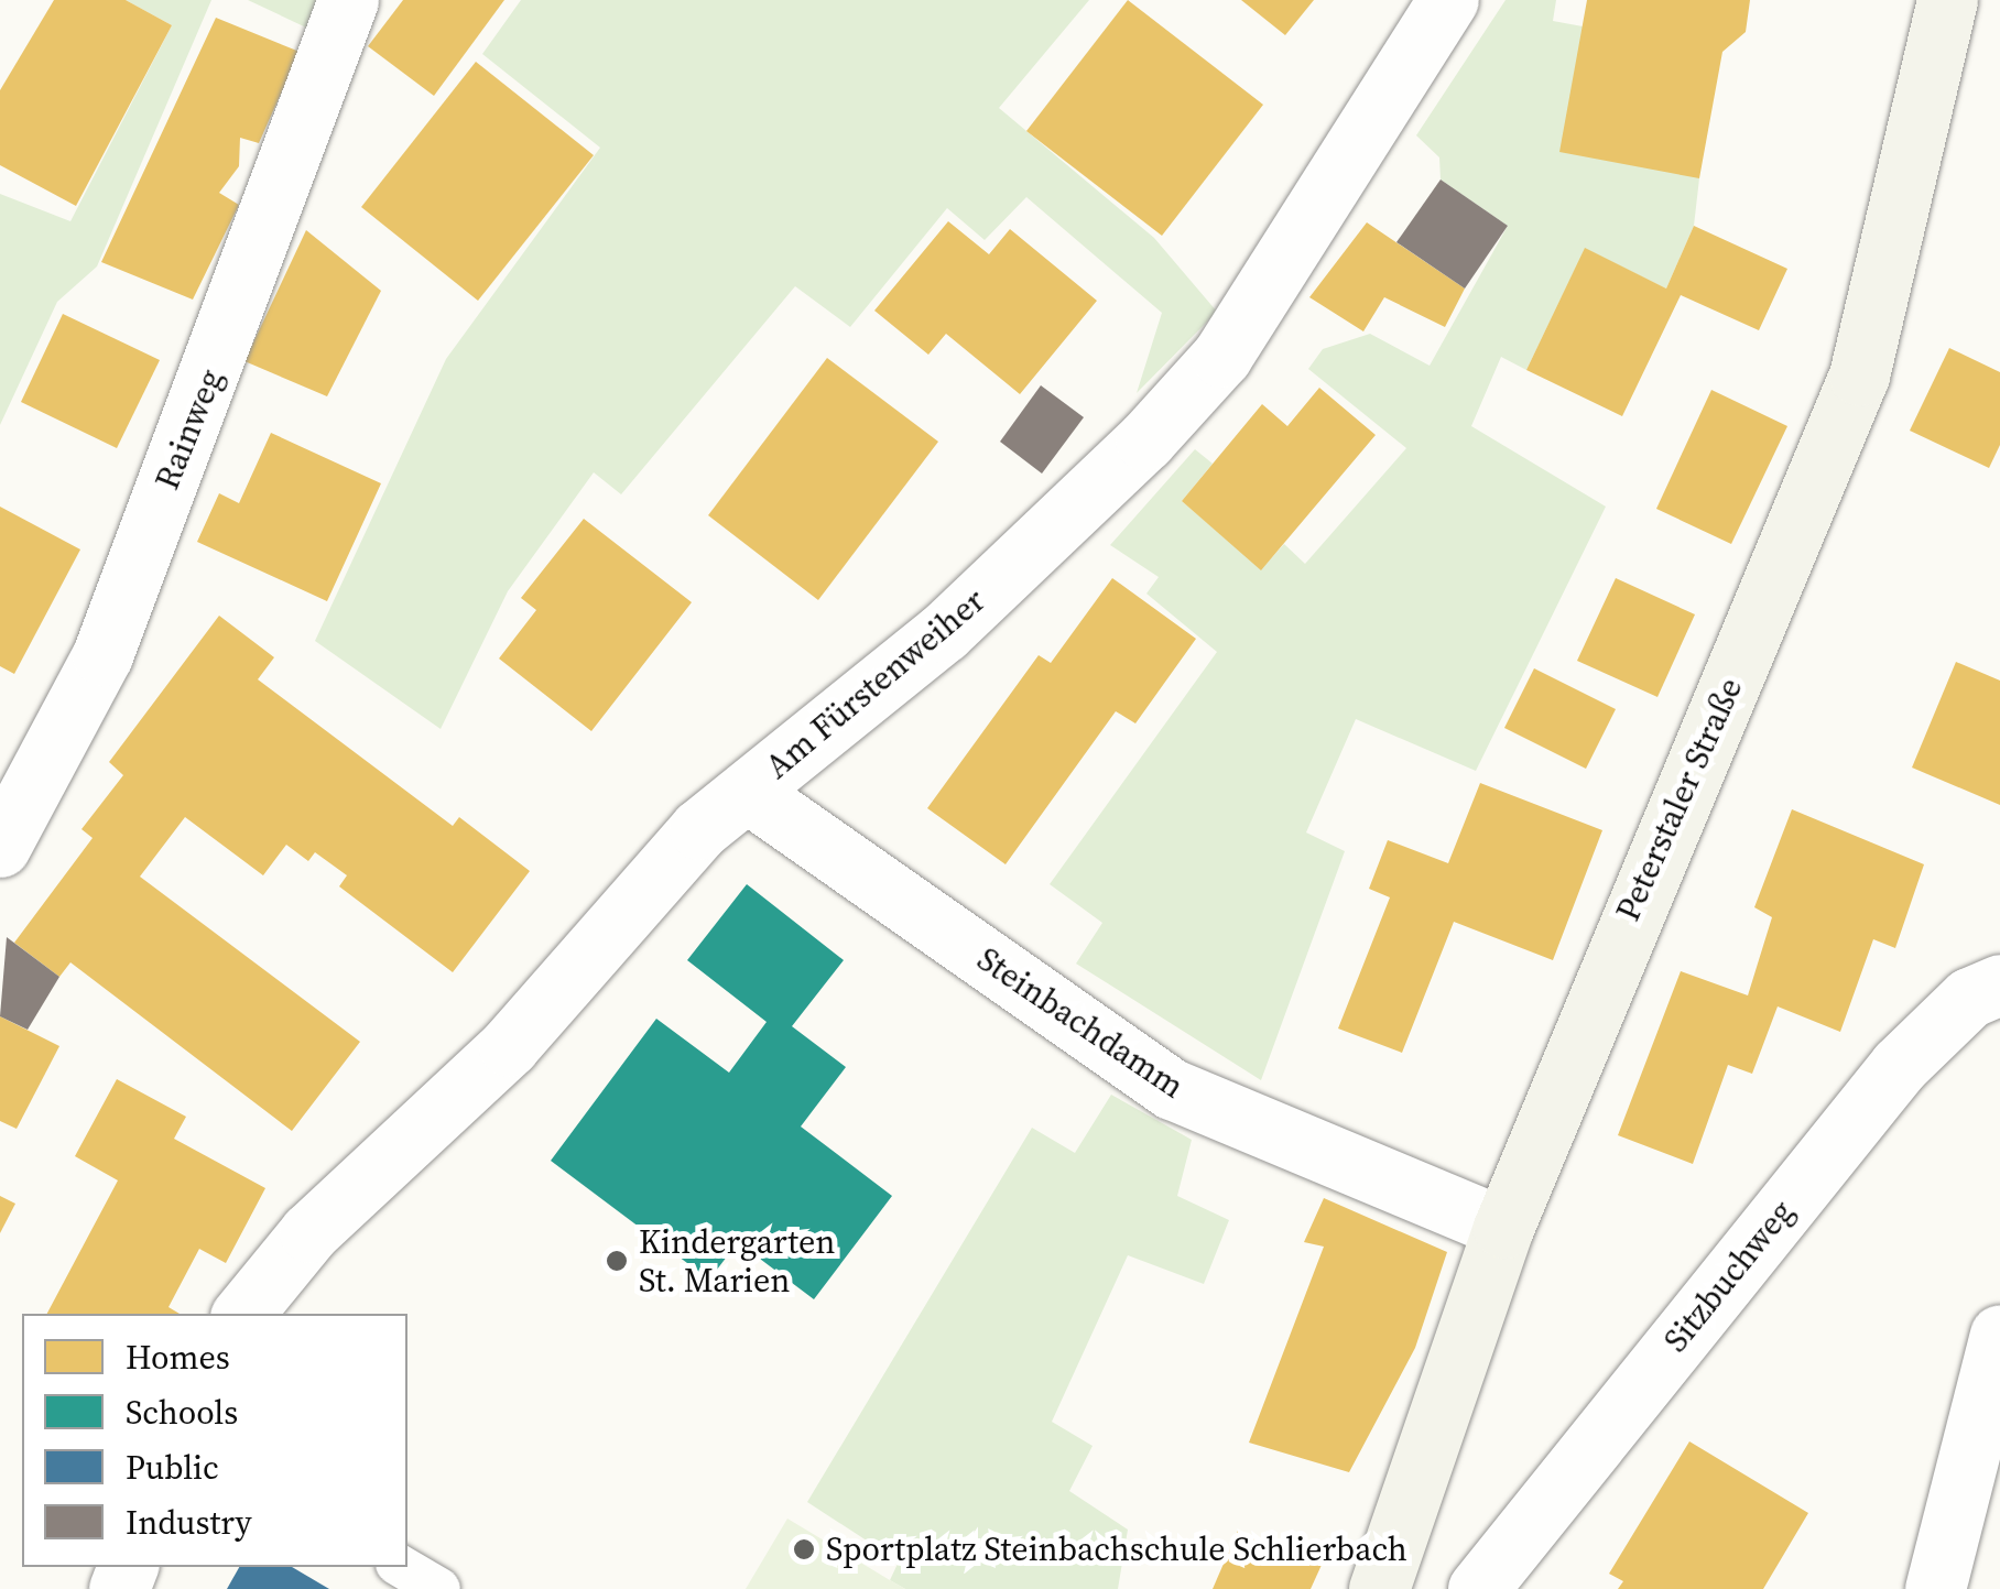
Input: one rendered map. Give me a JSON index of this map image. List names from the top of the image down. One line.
{"streets":{"main road":["Peterstaler Straße"],"street":["Rainweg","Am Fürstenweiher","Steinbachdamm","Sitzbuchweg"]},"crossings":[["Am Fürstenweiher","Steinbachdamm"],["Peterstaler Straße","Steinbachdamm"]],"places":["Kindergarten St. Marien","Sportplatz Steinbachschule Schlierbach"],"legend":["Homes","Schools","Public","Industry"]}
